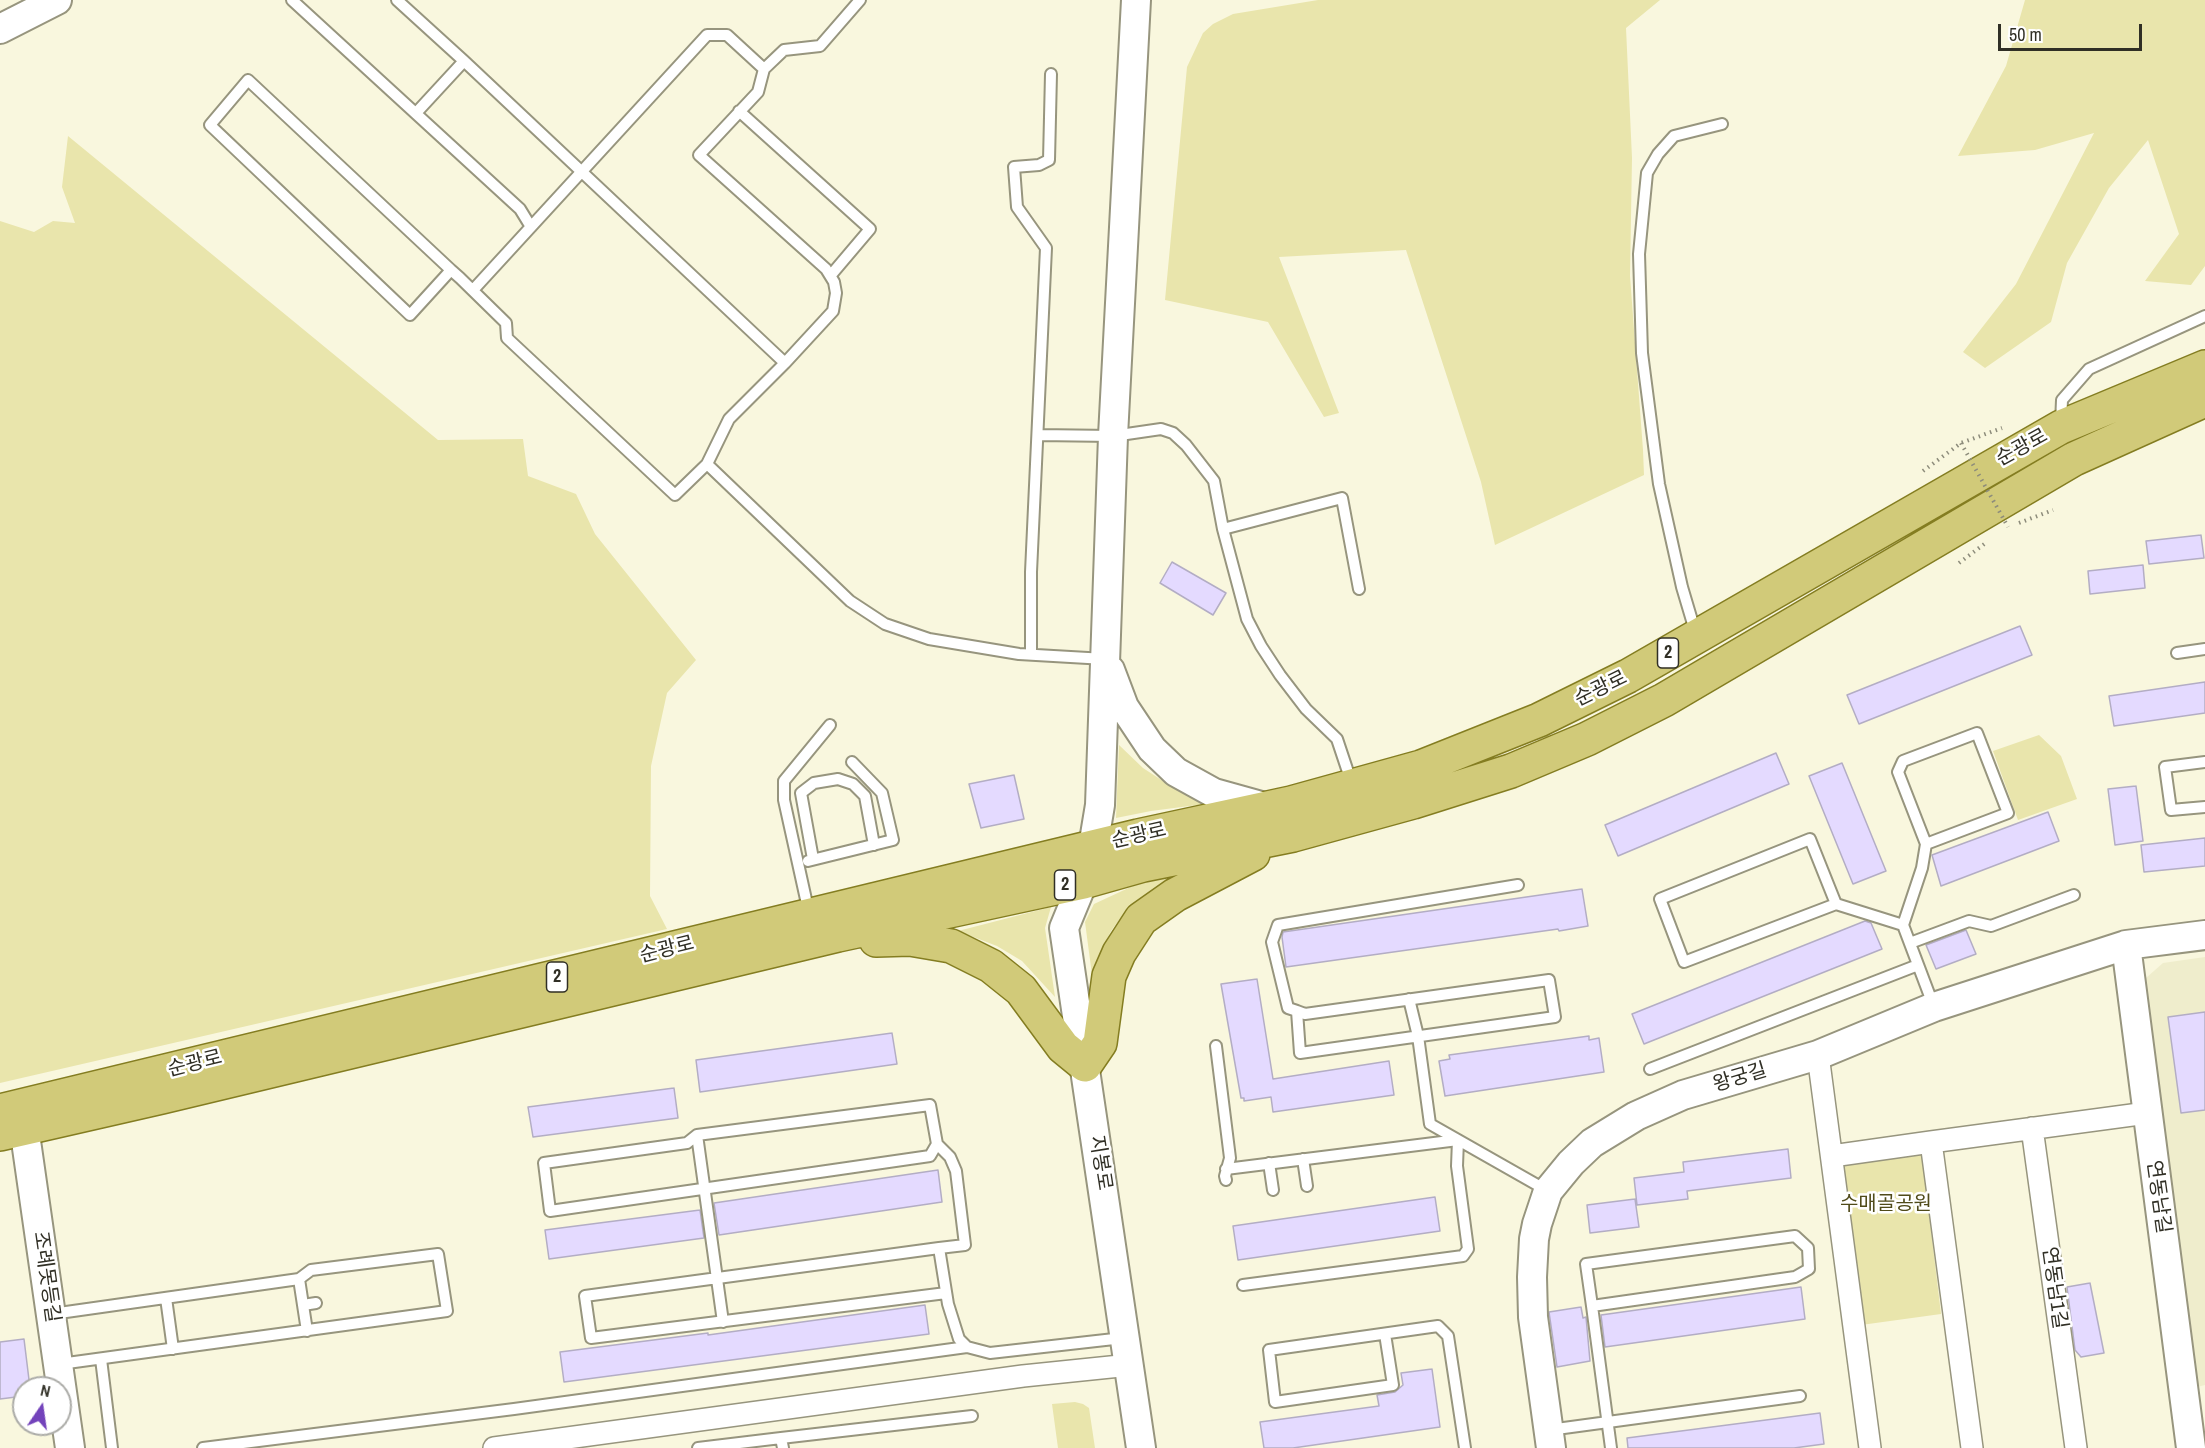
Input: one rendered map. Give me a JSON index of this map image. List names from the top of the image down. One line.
{"streets":{"main road":["순광로","2"],"street":["왕궁길","지봉로","연동남길","조례못등길","연동남1길"]},"crossings":[["순광로","지봉로"],["순광로","조례못등길"],["왕궁길","연동남길"]],"parks":["수매골공원"],"scale_bar":"50 m","north":"top"}
